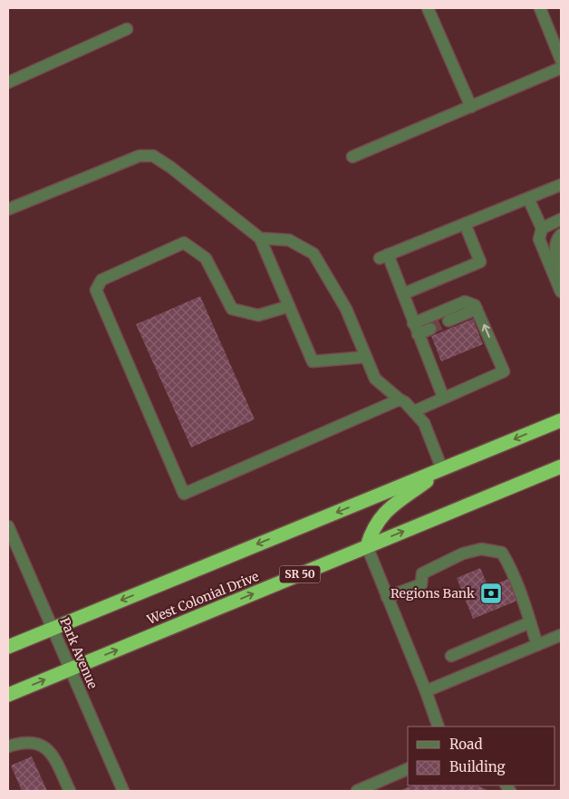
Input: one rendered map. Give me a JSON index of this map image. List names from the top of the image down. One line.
{"streets":{"highway":["SR 50","West Colonial Drive"],"street":["Park Avenue"]},"crossings":[["West Colonial Drive","Park Avenue"]],"places":{"bank":["Regions Bank"]},"legend":["Road","Building"]}
